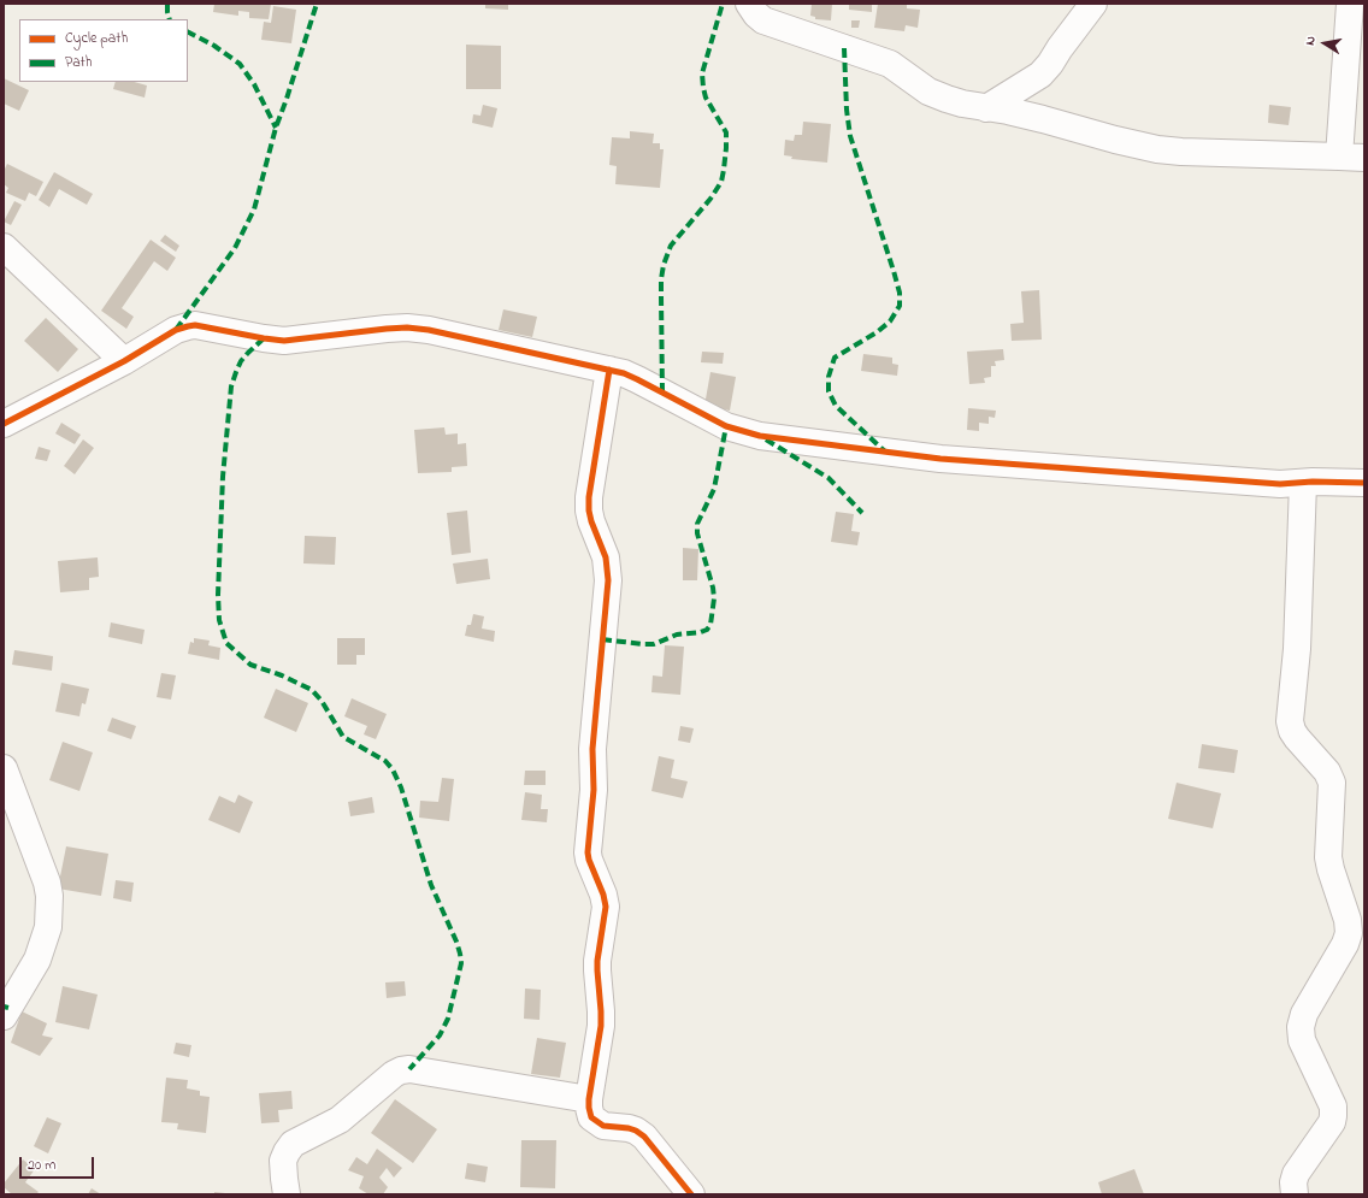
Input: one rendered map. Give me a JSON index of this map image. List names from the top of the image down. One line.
{"legend":["Cycle path","Path"],"scale_bar":"20 m","north":"left"}
